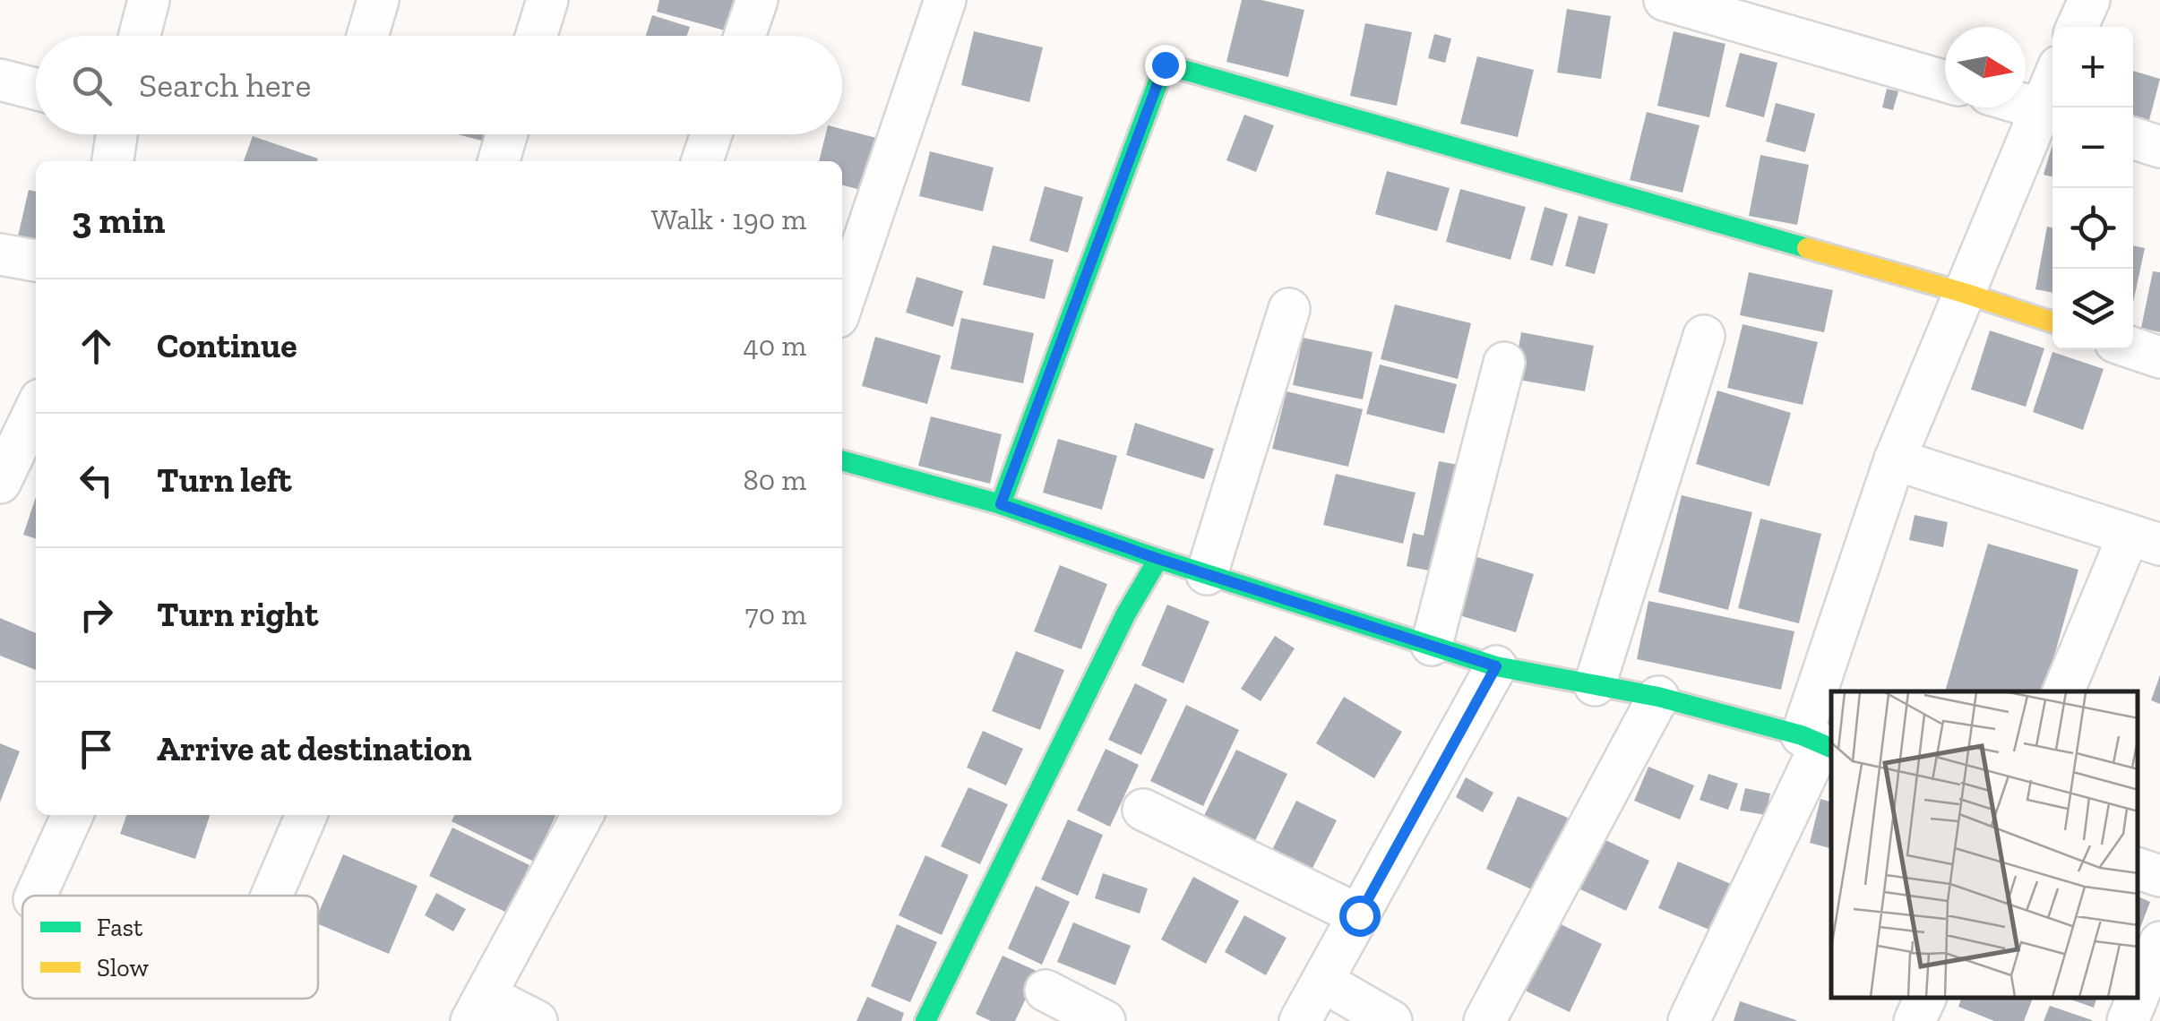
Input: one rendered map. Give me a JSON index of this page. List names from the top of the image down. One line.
{"legend":["Fast","Slow"],"north":"right","page":{"map_buttons":["+","−"],"search":"Search here","heading":["3 min","Walk · 190 m"],"list":[["Continue","40 m"],["Turn left","80 m"],["Turn right","70 m"],"Arrive at destination"]}}
